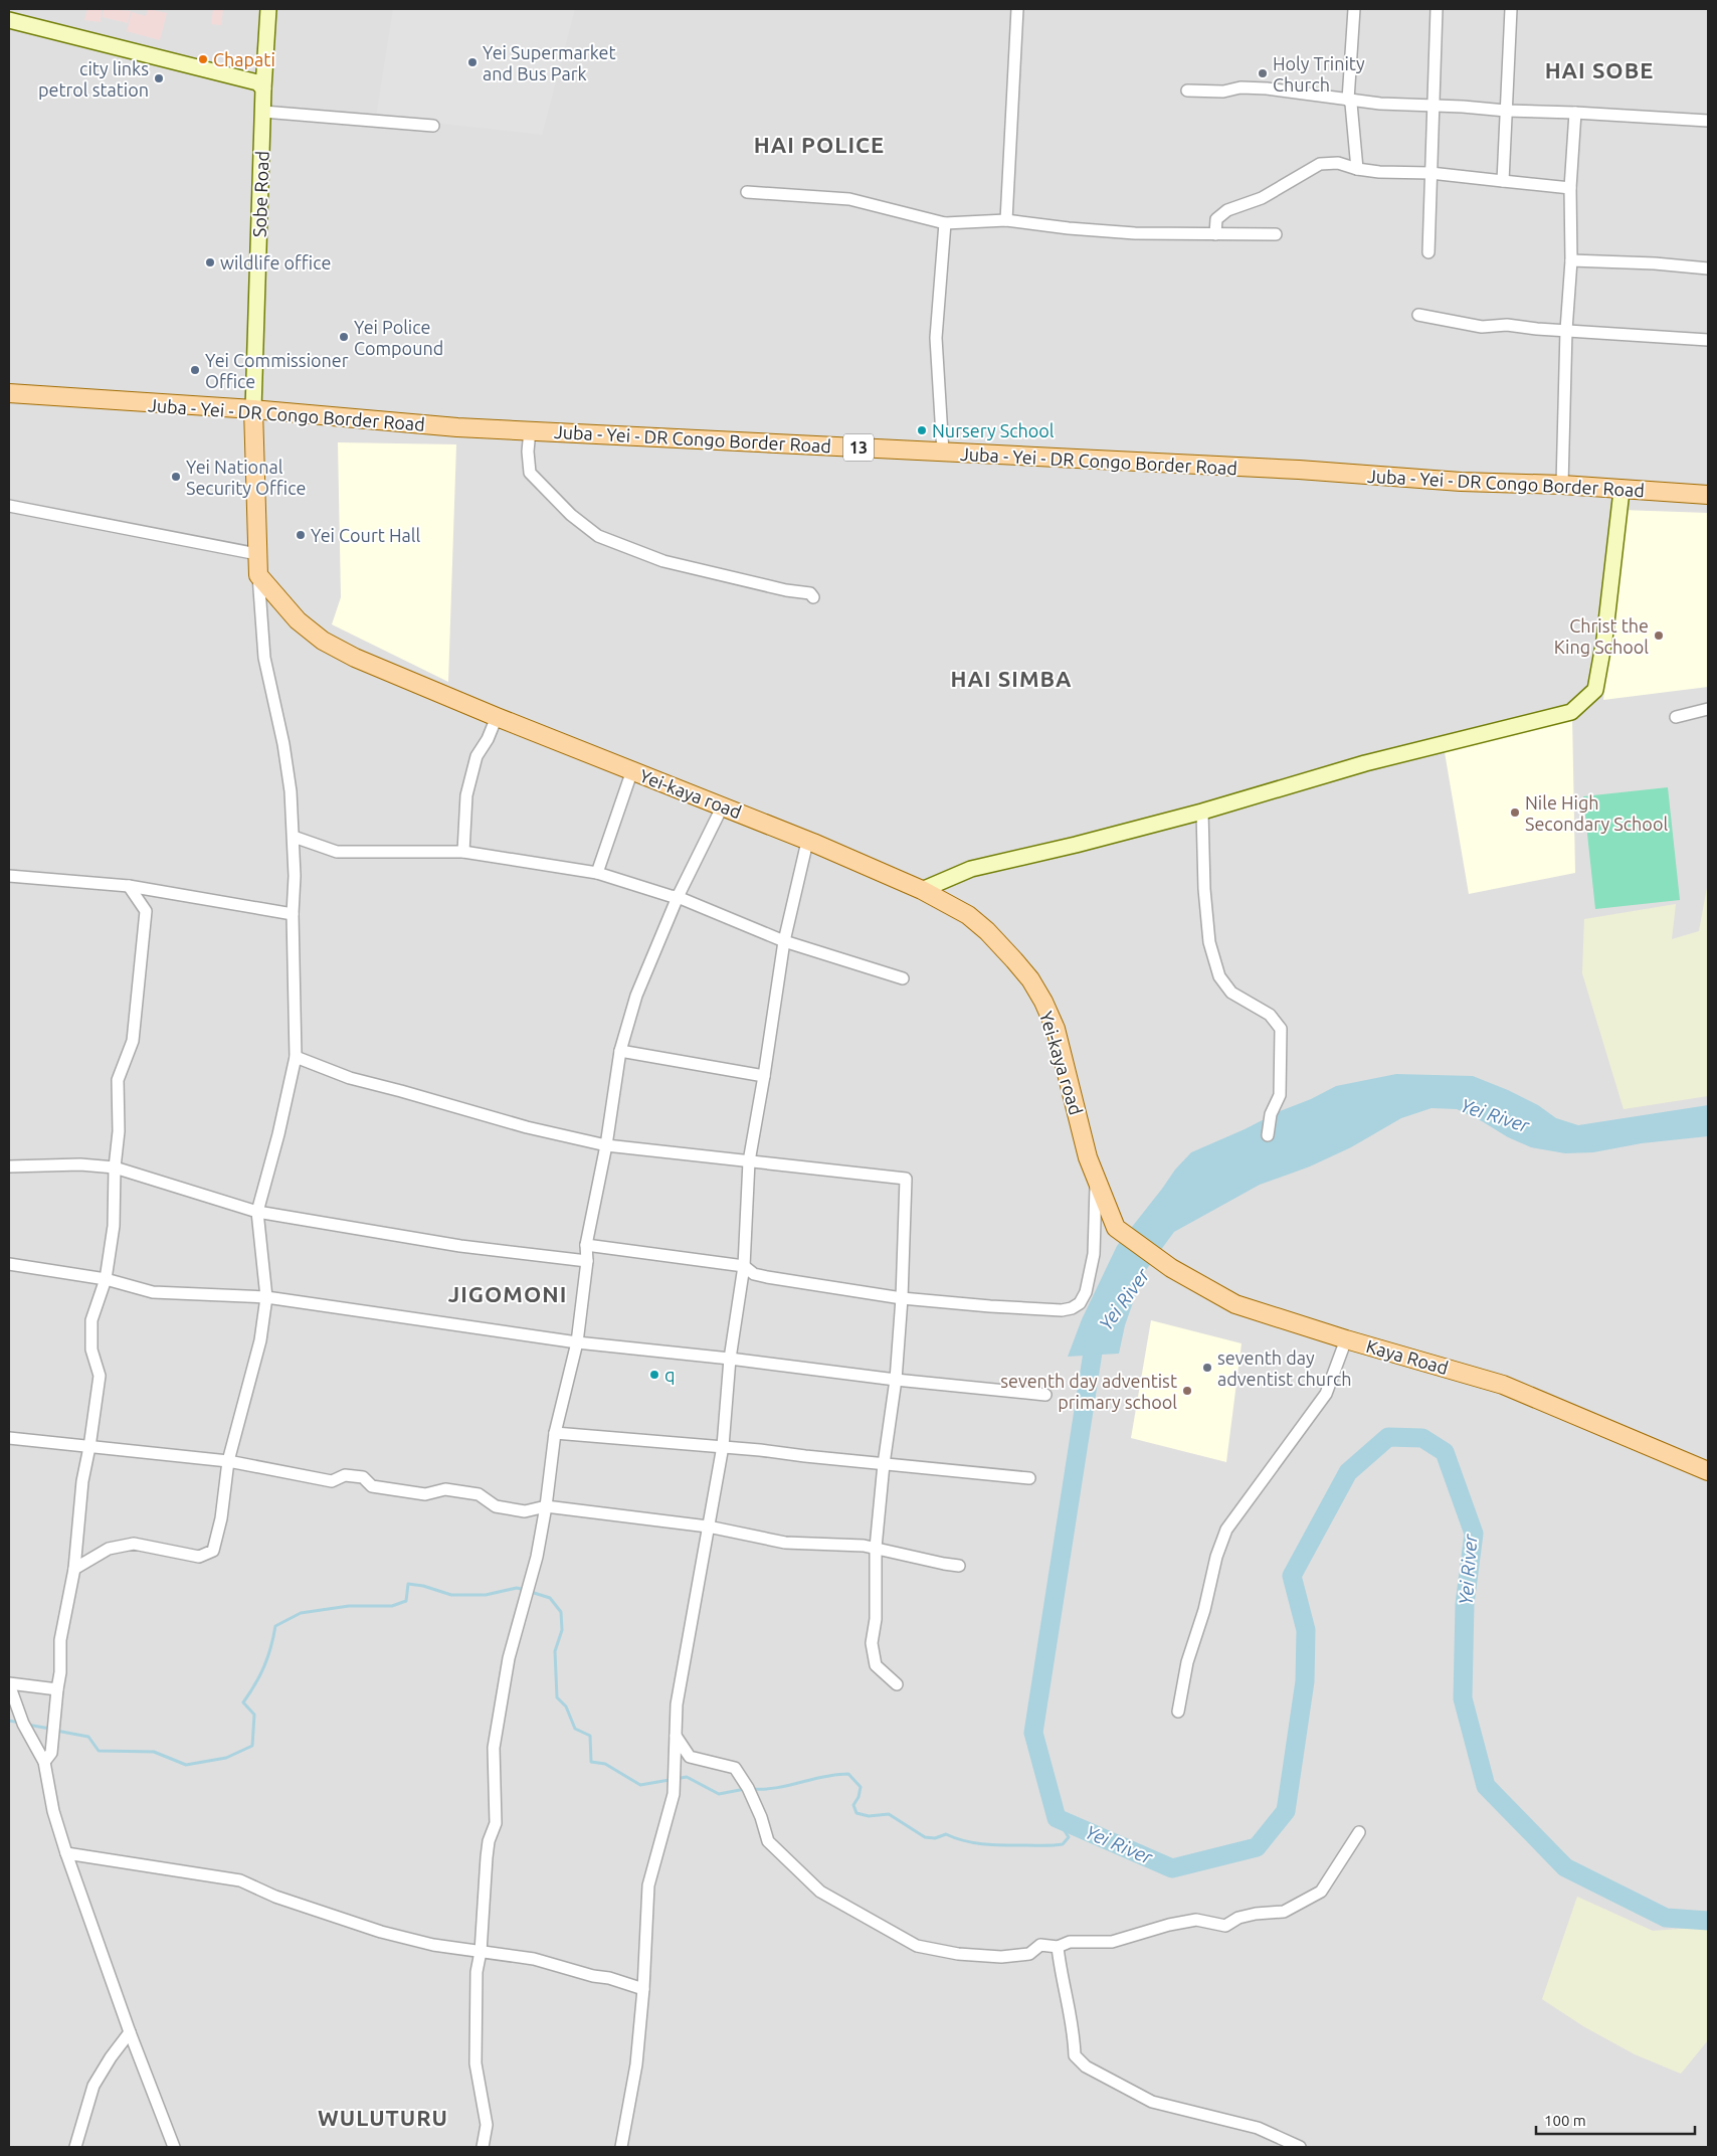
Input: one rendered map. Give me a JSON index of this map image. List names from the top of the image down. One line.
{"streets":{"main road":["Juba - Yei - DR Congo Border Road","13","Yei-kaya road","Kaya Road"],"street":["Sobe Road"]},"crossings":[["Sobe Road","Juba - Yei - DR Congo Border Road"],["Yei-kaya road","Kaya Road"]],"districts":["HAI SOBE","HAI POLICE","HAI SIMBA","JIGOMONI","WULUTURU"],"water":["Yei River"],"places":["Chapati","Yei Supermarket and Bus Park","Holy Trinity Church","city links petrol station","wildlife office","Yei Police Compound","Yei Commissioner Office","Nursery School","Yei National Security Office","Yei Court Hall","Christ the King School","Nile High Secondary School","seventh day adventist church","q","seventh day adventist primary school"],"scale_bar":"100 m"}
